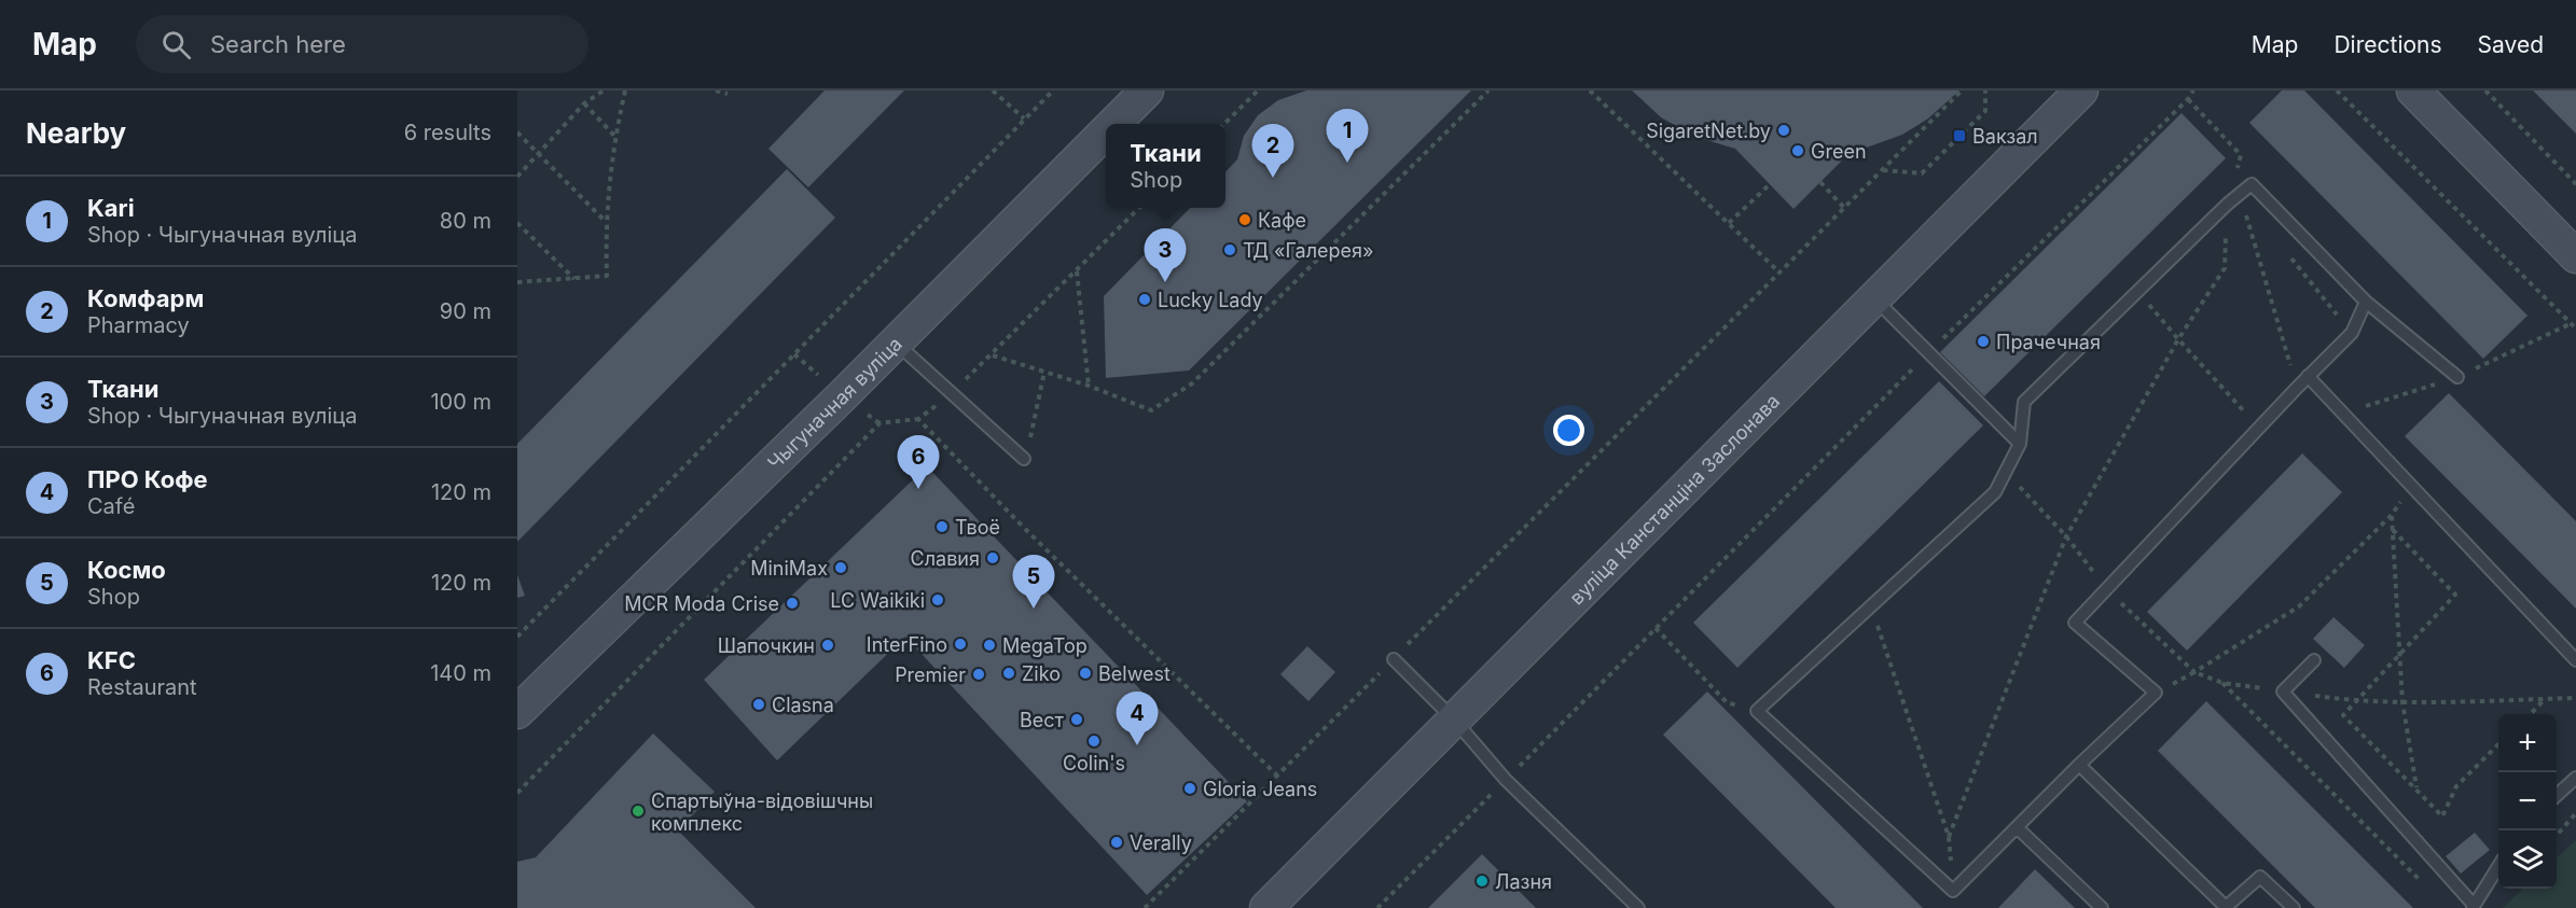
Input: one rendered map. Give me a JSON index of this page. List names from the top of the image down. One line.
{"streets":{"main road":["Чыгуначная вуліца","вуліца Канстанціна Заслонава"]},"places":{"other":["SigaretNet.by","Green","Кафе","ТД «Галерея»","Lucky Lady","Прачечная","Твоё","Славия","MiniMax","LC Waikiki","MCR Moda Crise","InterFino","Шапочкин","MegaTop","Ziko","Belwest","Premier","Clasna","Вест","Colin's","Gloria Jeans","Спартыўна-відовішчны комплекс","Verally","Лазня"],"transit":["Вакзал"]},"page":{"header":"Map","search":"Search here","nav":["Map","Directions","Saved"],"heading":["Nearby","6 results"],"pins":["1","2","3","6","5","4"],"popup":["Ткани","Shop"],"list":[{"mark":"1","name":"Kari","note":"Shop · Чыгуначная вуліца","value":"80 m"},{"mark":"2","name":"Комфарм","note":"Pharmacy","value":"90 m"},{"mark":"3","name":"Ткани","note":"Shop · Чыгуначная вуліца","value":"100 m"},{"mark":"4","name":"ПРО Кофе","note":"Café","value":"120 m"},{"mark":"5","name":"Космо","note":"Shop","value":"120 m"},{"mark":"6","name":"KFC","note":"Restaurant","value":"140 m"}],"map_buttons":["+","−"]}}
